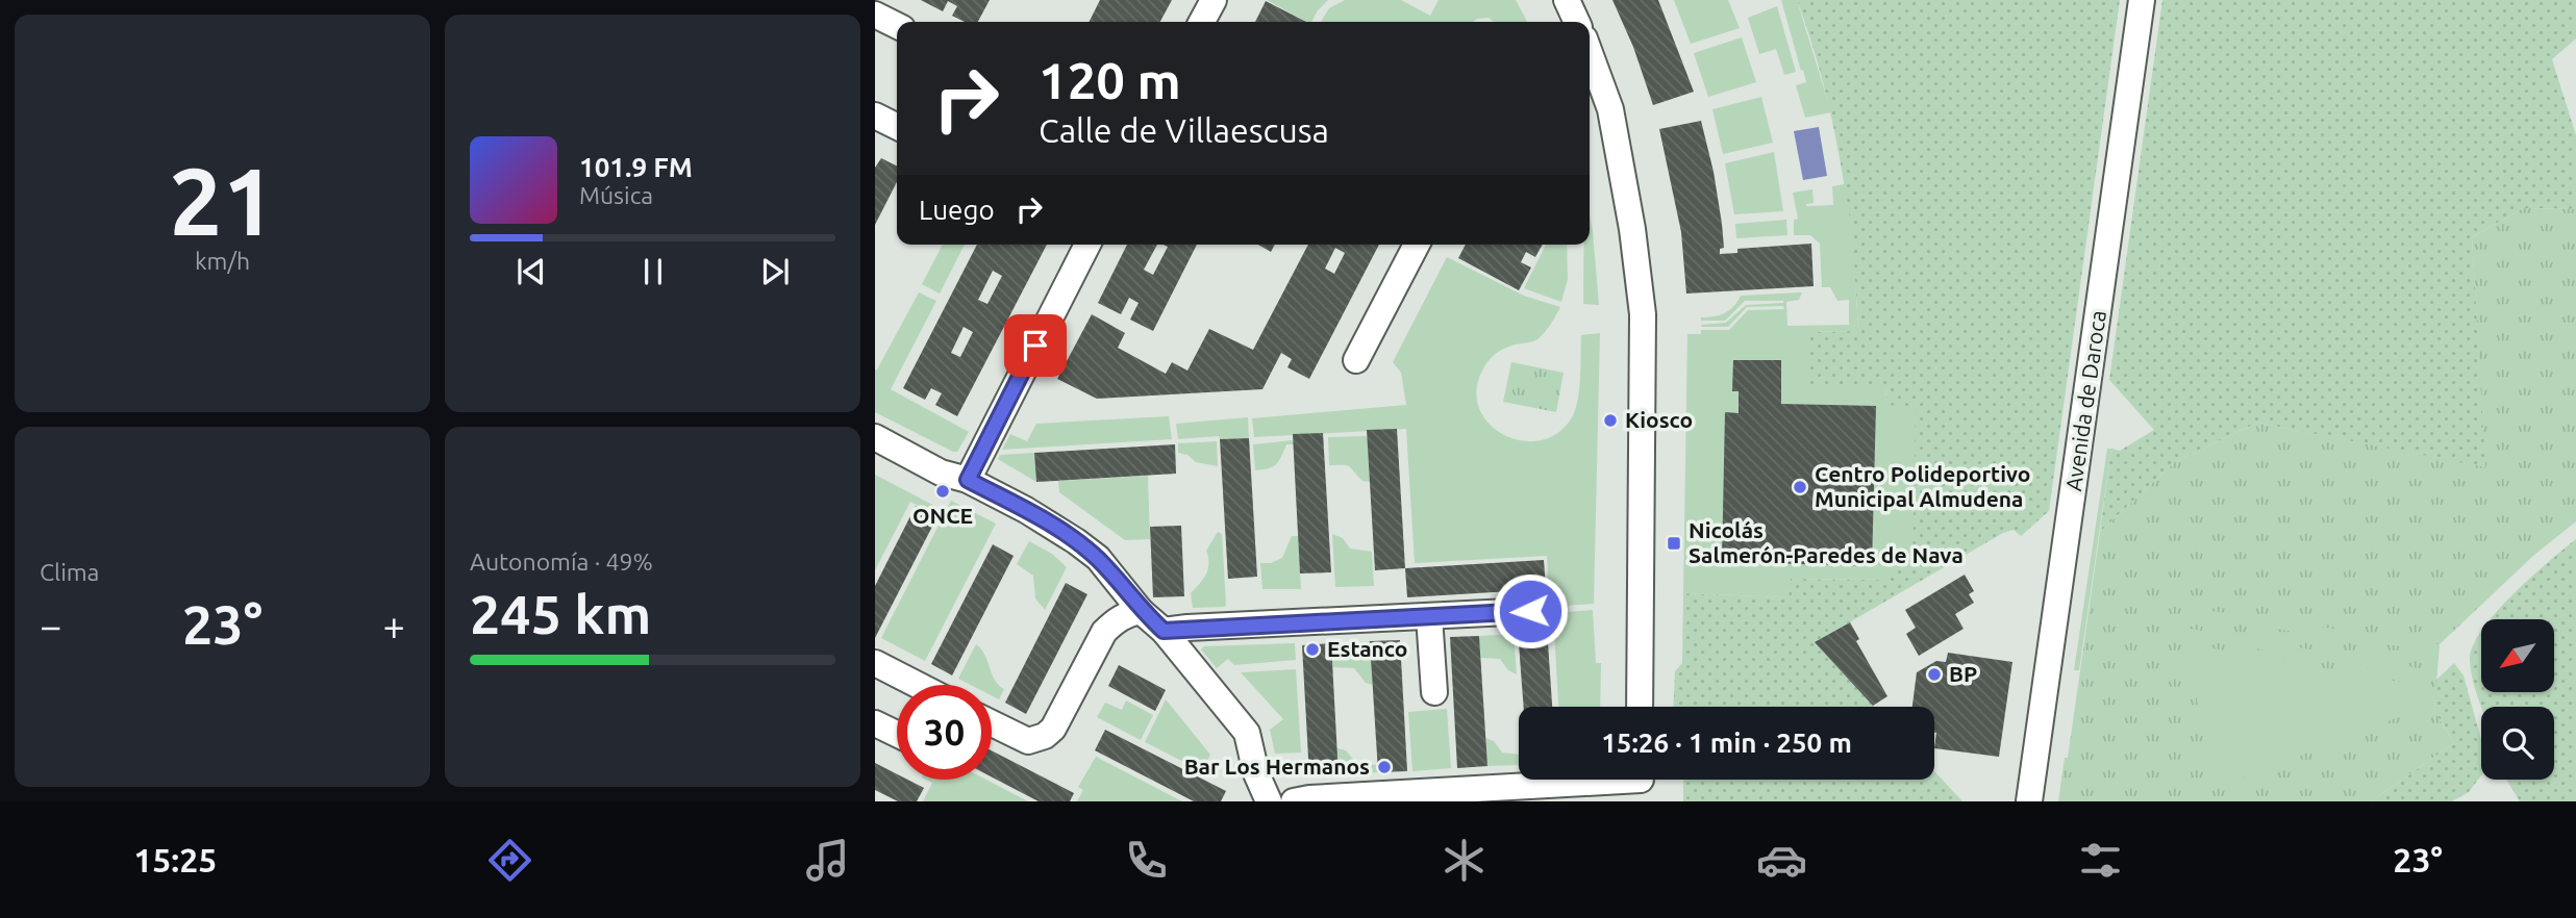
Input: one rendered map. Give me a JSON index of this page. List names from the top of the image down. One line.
{"streets":{"street":["Avenida de Daroca"]},"places":{"other":["Kiosco","Centro Polideportivo Municipal Almudena","ONCE","Estanco","BP","Bar Los Hermanos"],"transit":["Nicolás Salmerón-Paredes de Nava"]},"north":"bottom left","page":{"tile":[["21","km/h"],"Clima",["Autonomía · 49%","245 km"]],"turn":["120 m","Calle de Villaescusa"],"song":["101.9 FM","Música"],"then":"Luego","heat":["−","23°","+"],"limit":"30","trip":"15:26 · 1 min · 250 m","tabs":["15:25","23°"]}}
